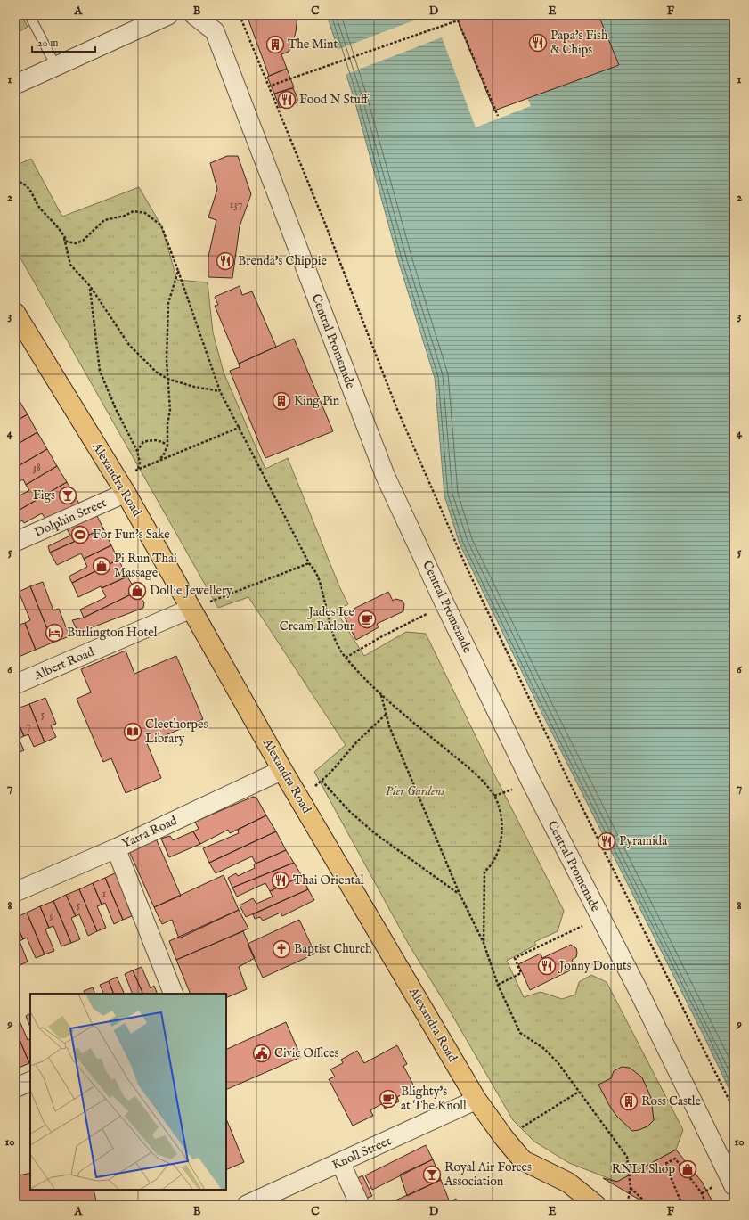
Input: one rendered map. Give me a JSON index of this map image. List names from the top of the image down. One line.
{"streets":{"main road":["Alexandra Road"],"street":["Central Promenade","Dolphin Street","Albert Road","Yarra Road","Knoll Street"]},"crossings":[["Alexandra Road","Dolphin Street"],["Alexandra Road","Albert Road"],["Alexandra Road","Yarra Road"],["Alexandra Road","Knoll Street"]],"parks":["Pier Gardens"],"places":{"restaurant":["Papa's Fish & Chips","Food N Stuff","Brenda's Chippie","Pyramida","Thai Oriental","Jonny Donuts"],"building":["The Mint","King Pin","Ross Castle"],"bar":["Figs","Royal Air Forces Association"],"sports":["For Fun's Sake"],"shop":["Pi Run Thai Massage","Dollie Jewellery","RNLI Shop"],"cafe":["Jades Ice Cream Parlour","Blighty's at The Knoll"],"hotel":["Burlington Hotel"],"library":["Cleethorpes Library"],"church":["Baptist Church"],"public building":["Civic Offices"]},"house_numbers":["137","38","5","7","1","5","9"],"scale_bar":"20 m","grid":{"columns":["A","B","C","D","E","F"],"rows":["1","2","3","4","5","6","7","8","9","10"]}}
